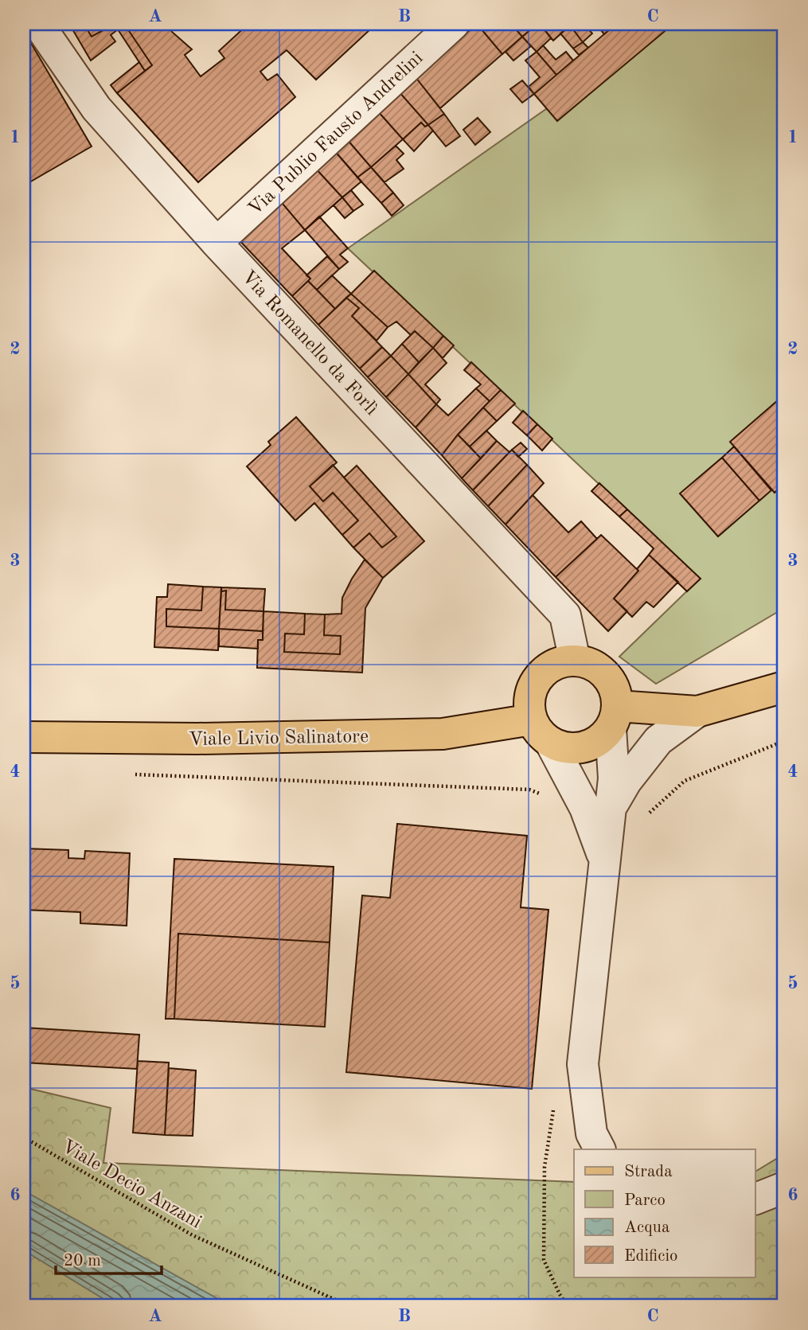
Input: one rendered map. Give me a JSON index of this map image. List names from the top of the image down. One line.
{"streets":{"main road":["Viale Livio Salinatore"],"street":["Via Publio Fausto Andrelini","Via Romanello da Forlì"],"path":["Viale Decio Anzani"]},"crossings":[["Via Publio Fausto Andrelini","Via Romanello da Forlì"],["Via Romanello da Forlì","Viale Livio Salinatore"]],"legend":["Strada","Parco","Acqua","Edificio"],"scale_bar":"20 m","grid":{"columns":["A","B","C"],"rows":["1","2","3","4","5","6"]}}
